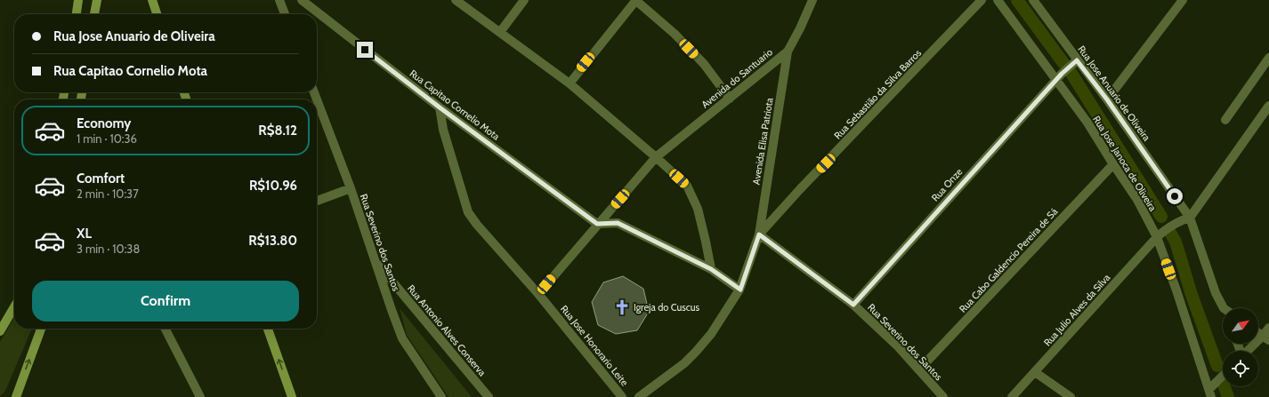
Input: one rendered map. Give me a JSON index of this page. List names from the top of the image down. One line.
{"streets":{"street":["Avenida do Santuario","Rua Jose Anuario de Oliveira","Rua Sebastião da Silva Barros","Rua Capitao Cornelio Mota","Avenida Elisa Patriota","Rua Jose Janoca de Oliveira","Rua Onze","Rua Severino dos Santos","Rua Cabo Galdencio Pereira de Sá","Rua Julio Alves da Silva","Rua Antonio Alves Conserva","Rua Jose Honorario Leite"]},"crossings":[["Avenida do Santuario","Rua Capitao Cornelio Mota"],["Avenida do Santuario","Avenida Elisa Patriota"],["Avenida do Santuario","Rua Jose Honorario Leite"],["Rua Jose Anuario de Oliveira","Rua Onze"],["Rua Jose Anuario de Oliveira","Rua Julio Alves da Silva"],["Rua Sebastião da Silva Barros","Avenida Elisa Patriota"],["Rua Sebastião da Silva Barros","Rua Severino dos Santos"],["Rua Capitao Cornelio Mota","Rua Jose Honorario Leite"],["Avenida Elisa Patriota","Rua Severino dos Santos"],["Rua Jose Janoca de Oliveira","Rua Onze"],["Rua Jose Janoca de Oliveira","Rua Cabo Galdencio Pereira de Sá"],["Rua Jose Janoca de Oliveira","Rua Julio Alves da Silva"],["Rua Onze","Rua Severino dos Santos"],["Rua Severino dos Santos","Rua Cabo Galdencio Pereira de Sá"],["Rua Severino dos Santos","Rua Antonio Alves Conserva"]],"places":{"church":["Igreja do Cuscus"]},"north":"top right","page":{"banner":["Rua Jose Anuario de Oliveira","Rua Capitao Cornelio Mota"],"list":[{"name":"Economy","note":"1 min · 10:36","value":"R$8.12"},{"name":"Comfort","note":"2 min · 10:37","value":"R$10.96"},{"name":"XL","note":"3 min · 10:38","value":"R$13.80"}],"buttons":"Confirm"}}
